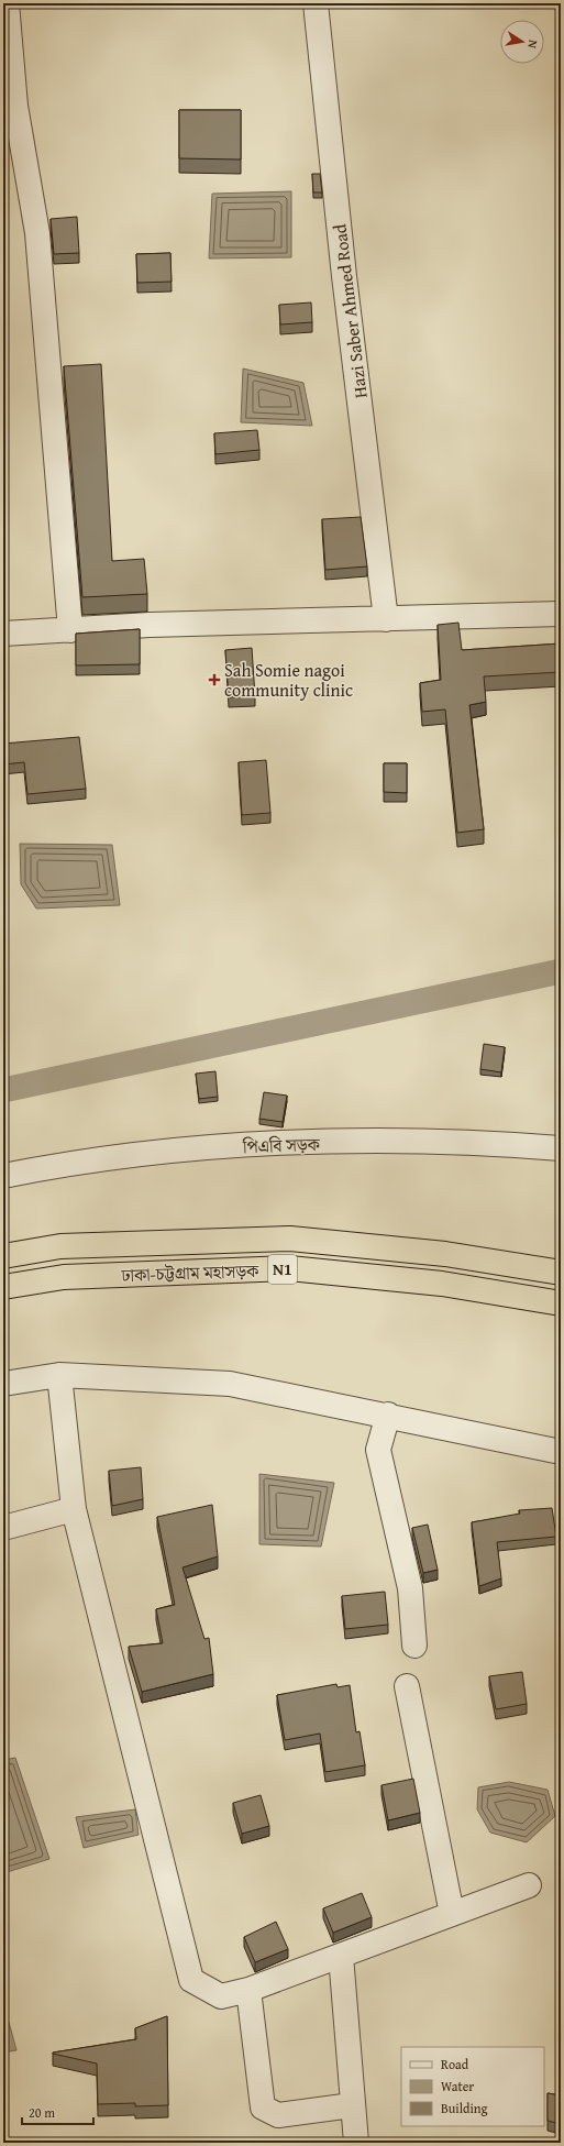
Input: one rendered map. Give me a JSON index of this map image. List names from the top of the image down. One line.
{"streets":{"highway":["N1","ঢাকা-চট্টগ্রাম মহাসড়ক"],"street":["Hazi Saber Ahmed Road","পিএবি সড়ক"]},"places":{"health":["Sah Somie nagoi community clinic"]},"legend":["Road","Water","Building"],"scale_bar":"20 m","north":"right"}
